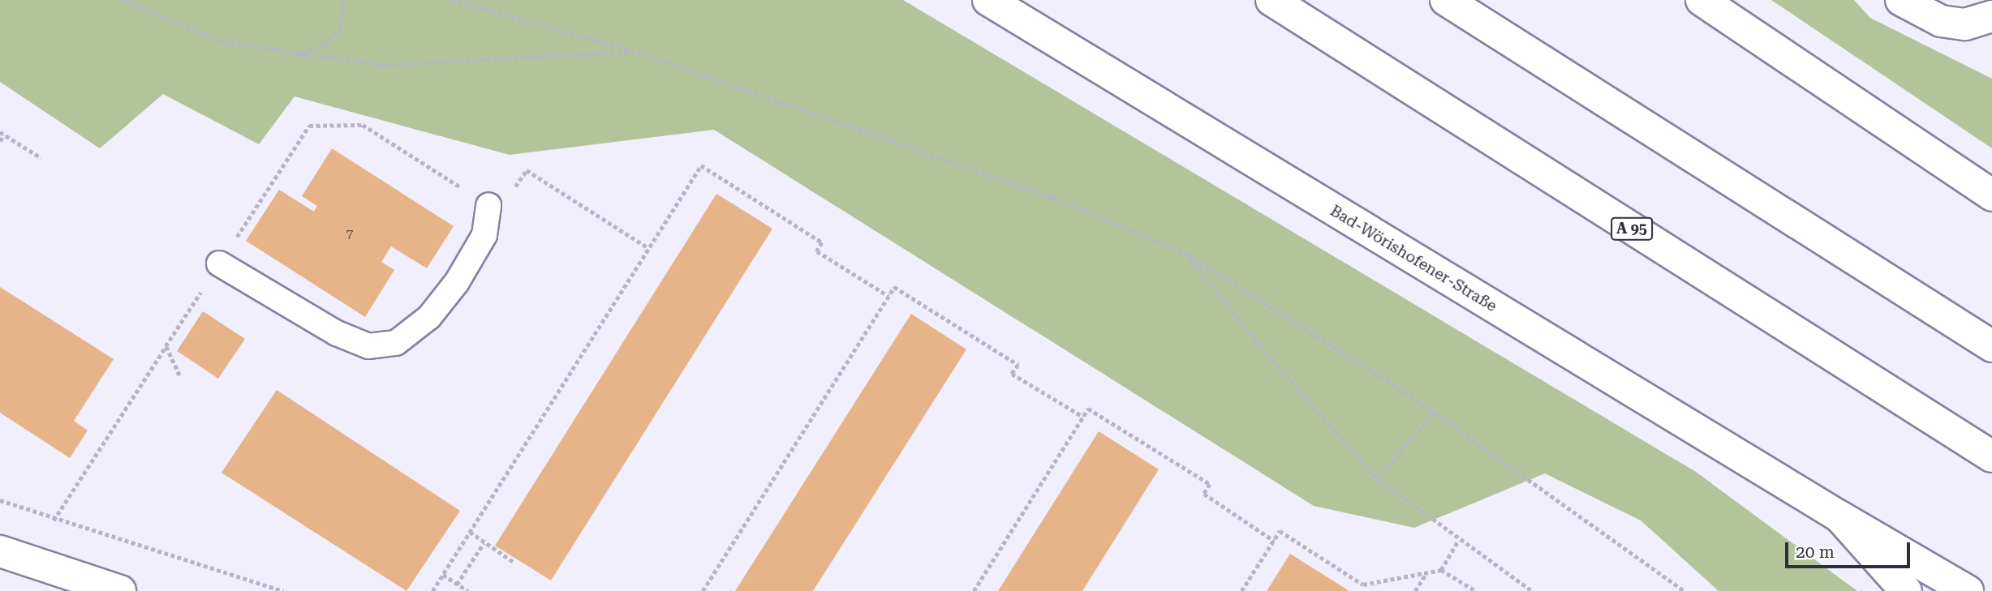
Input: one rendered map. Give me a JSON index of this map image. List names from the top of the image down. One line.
{"streets":{"main road":["A 95","Bad-Wörishofener-Straße"]},"house_numbers":["7"],"scale_bar":"20 m"}
